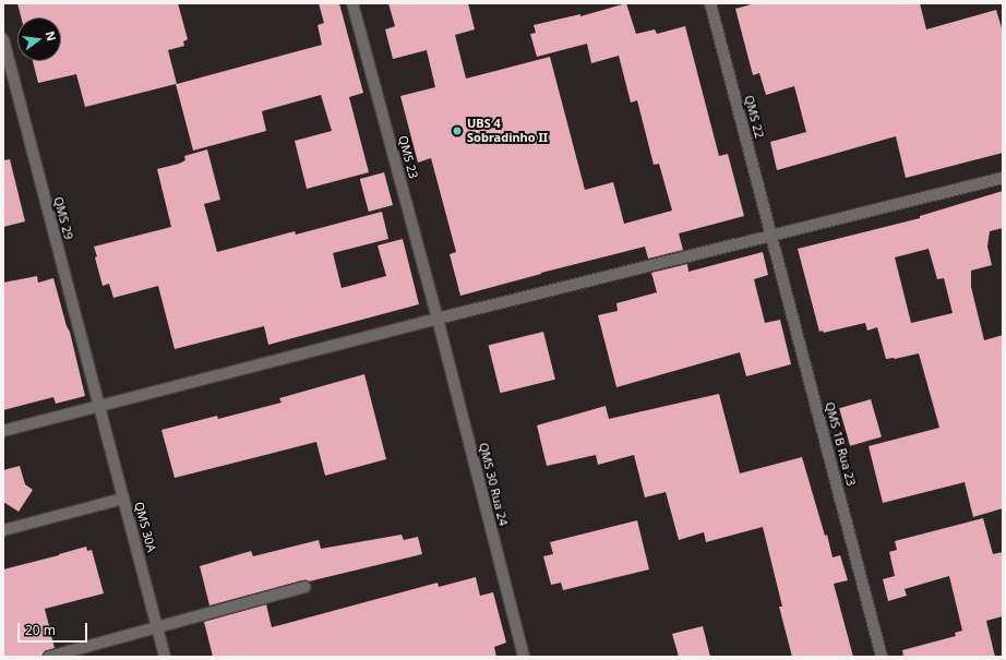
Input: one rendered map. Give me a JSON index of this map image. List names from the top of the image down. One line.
{"streets":{"street":["QMS 22","QMS 23","QMS 29","QMS 1B Rua 23","QMS 30 Rua 24","QMS 30A"]},"crossings":[["QMS 22","QMS 1B Rua 23"],["QMS 23","QMS 30 Rua 24"],["QMS 29","QMS 30A"]],"places":["UBS 4 Sobradinho II"],"scale_bar":"20 m","north":"right"}
